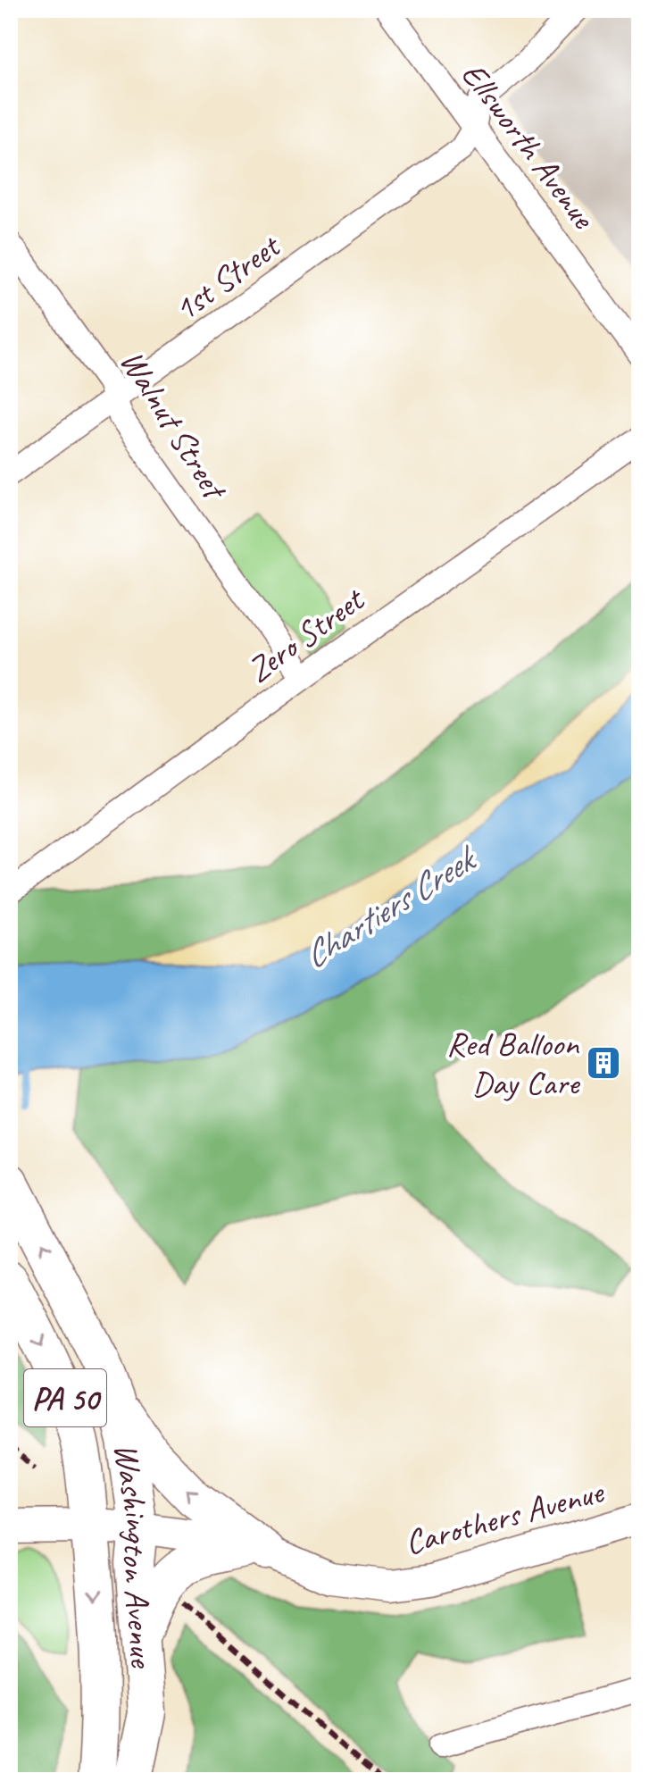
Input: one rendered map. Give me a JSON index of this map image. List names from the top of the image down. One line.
{"streets":{"main road":["PA 50","Washington Avenue"],"street":["Ellsworth Avenue","1st Street","Walnut Street","Zero Street","Carothers Avenue"]},"crossings":[["Ellsworth Avenue","1st Street"],["1st Street","Walnut Street"],["Walnut Street","Zero Street"],["Carothers Avenue","Washington Avenue"]],"water":["Chartiers Creek"],"places":{"building":["Red Balloon Day Care"]}}
